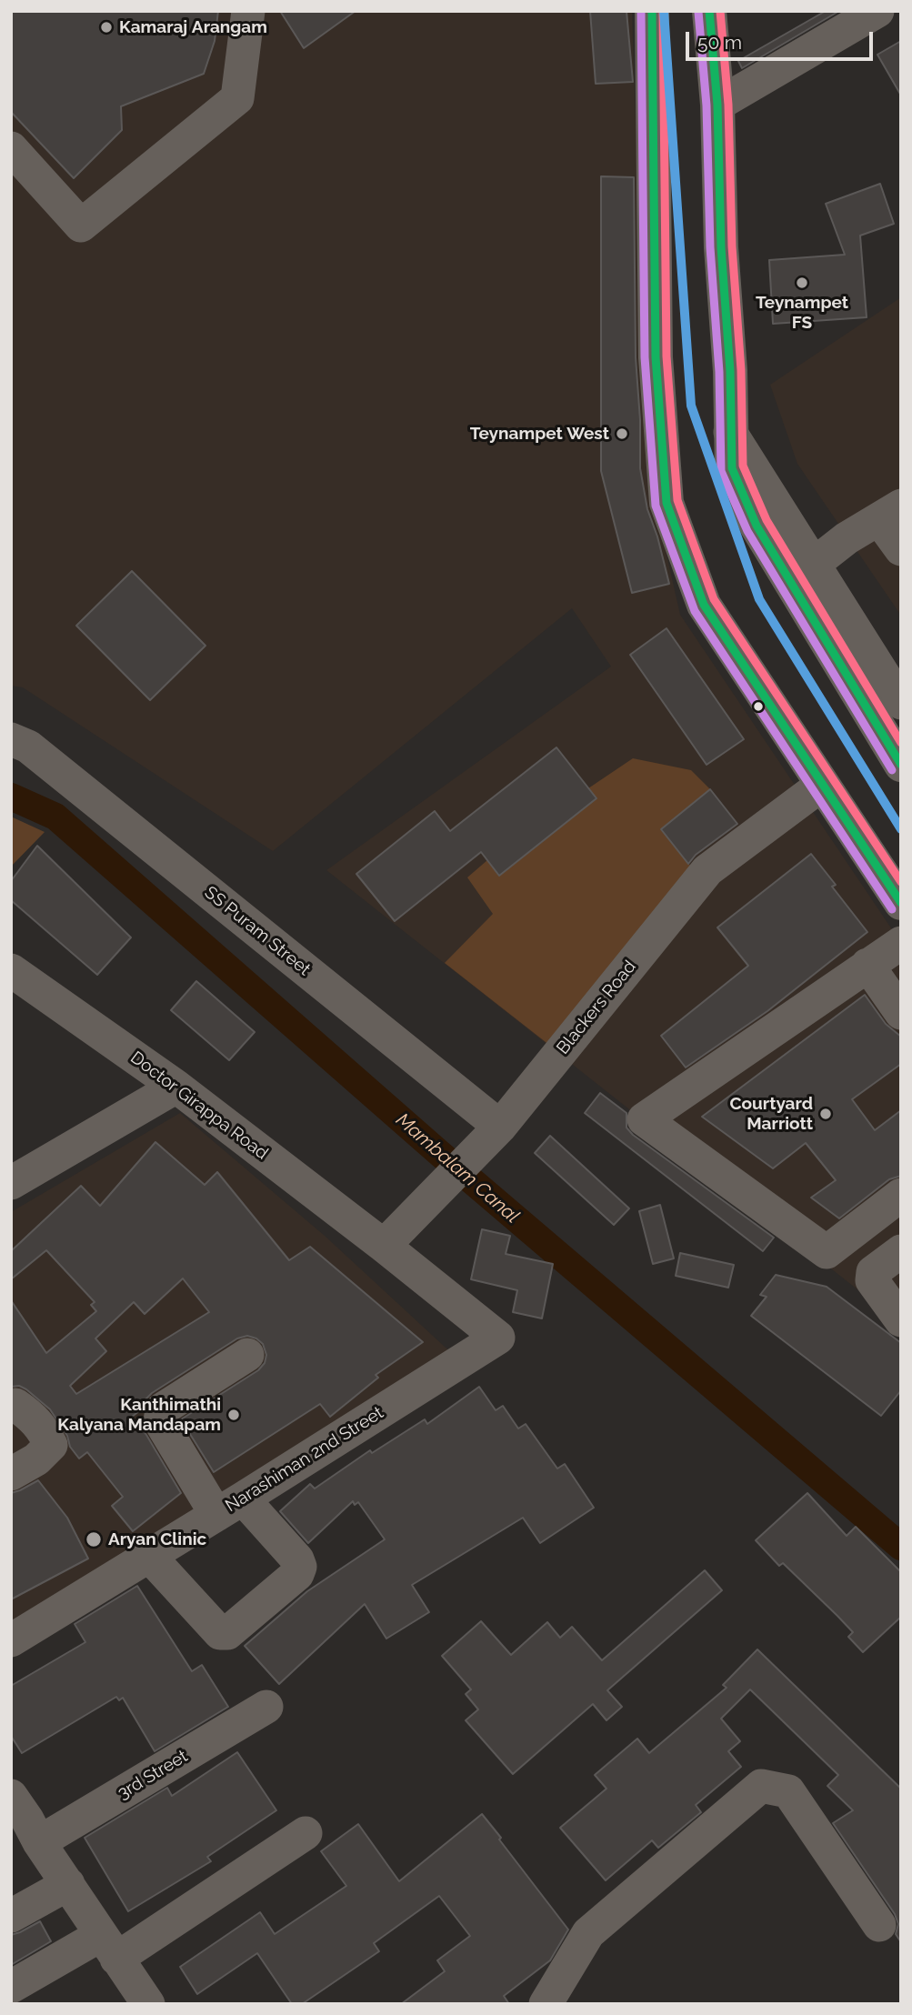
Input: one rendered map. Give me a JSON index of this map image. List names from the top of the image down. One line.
{"streets":{"street":["SS Puram Street","Blackers Road","Doctor Girappa Road","Narashiman 2nd Street","3rd Street"]},"crossings":[["SS Puram Street","Blackers Road"],["Blackers Road","Doctor Girappa Road"],["Doctor Girappa Road","Narashiman 2nd Street"]],"water":["Mambalam Canal"],"places":["Kamaraj Arangam","Teynampet FS","Teynampet West","Courtyard Marriott","Kanthimathi Kalyana Mandapam","Aryan Clinic"],"scale_bar":"50 m"}
